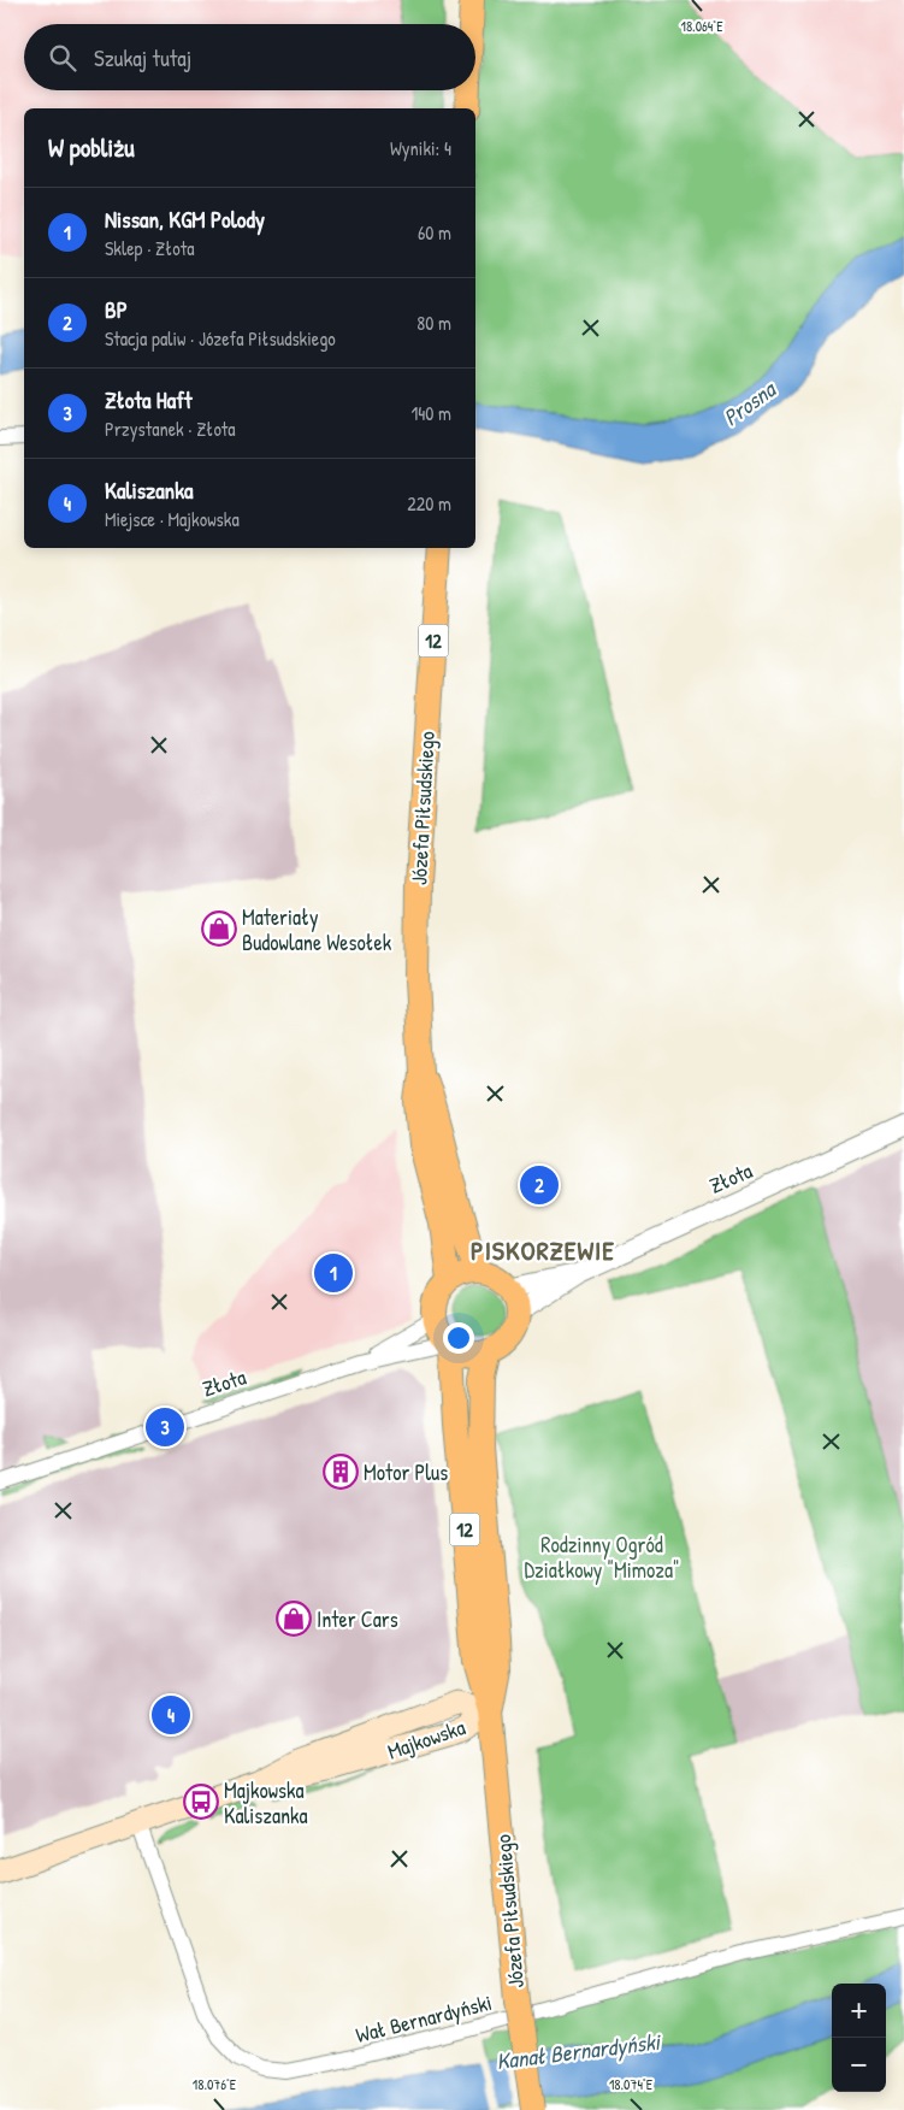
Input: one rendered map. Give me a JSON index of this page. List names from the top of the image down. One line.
{"streets":{"main road":["12","Józefa Piłsudskiego","Majkowska"],"street":["Złota","Wał Bernardyński"]},"crossings":[["12","Józefa Piłsudskiego"],["12","Złota"],["Józefa Piłsudskiego","Złota"],["Józefa Piłsudskiego","Majkowska"],["Majkowska","Wał Bernardyński"]],"districts":["PISKORZEWIE"],"water":["Prosna","Kanał Bernardyński"],"parks":["Rodzinny Ogród Działkowy \"Mimoza\""],"places":{"shop":["Materiały Budowlane Wesołek","Inter Cars"],"building":["Motor Plus"],"bus stop":["Majkowska Kaliszanka"]},"page":{"search":"Szukaj tutaj","heading":["W pobliżu","Wyniki: 4"],"list":[{"mark":"1","name":"Nissan, KGM Polody","note":"Sklep · Złota","value":"60 m"},{"mark":"2","name":"BP","note":"Stacja paliw · Józefa Piłsudskiego","value":"80 m"},{"mark":"3","name":"Złota Haft","note":"Przystanek · Złota","value":"140 m"},{"mark":"4","name":"Kaliszanka","note":"Miejsce · Majkowska","value":"220 m"}],"pins":["2","1","3","4"],"map_buttons":["+","−"]},"coordinates":["18.064°E","18.076°E","18.074°E"]}
